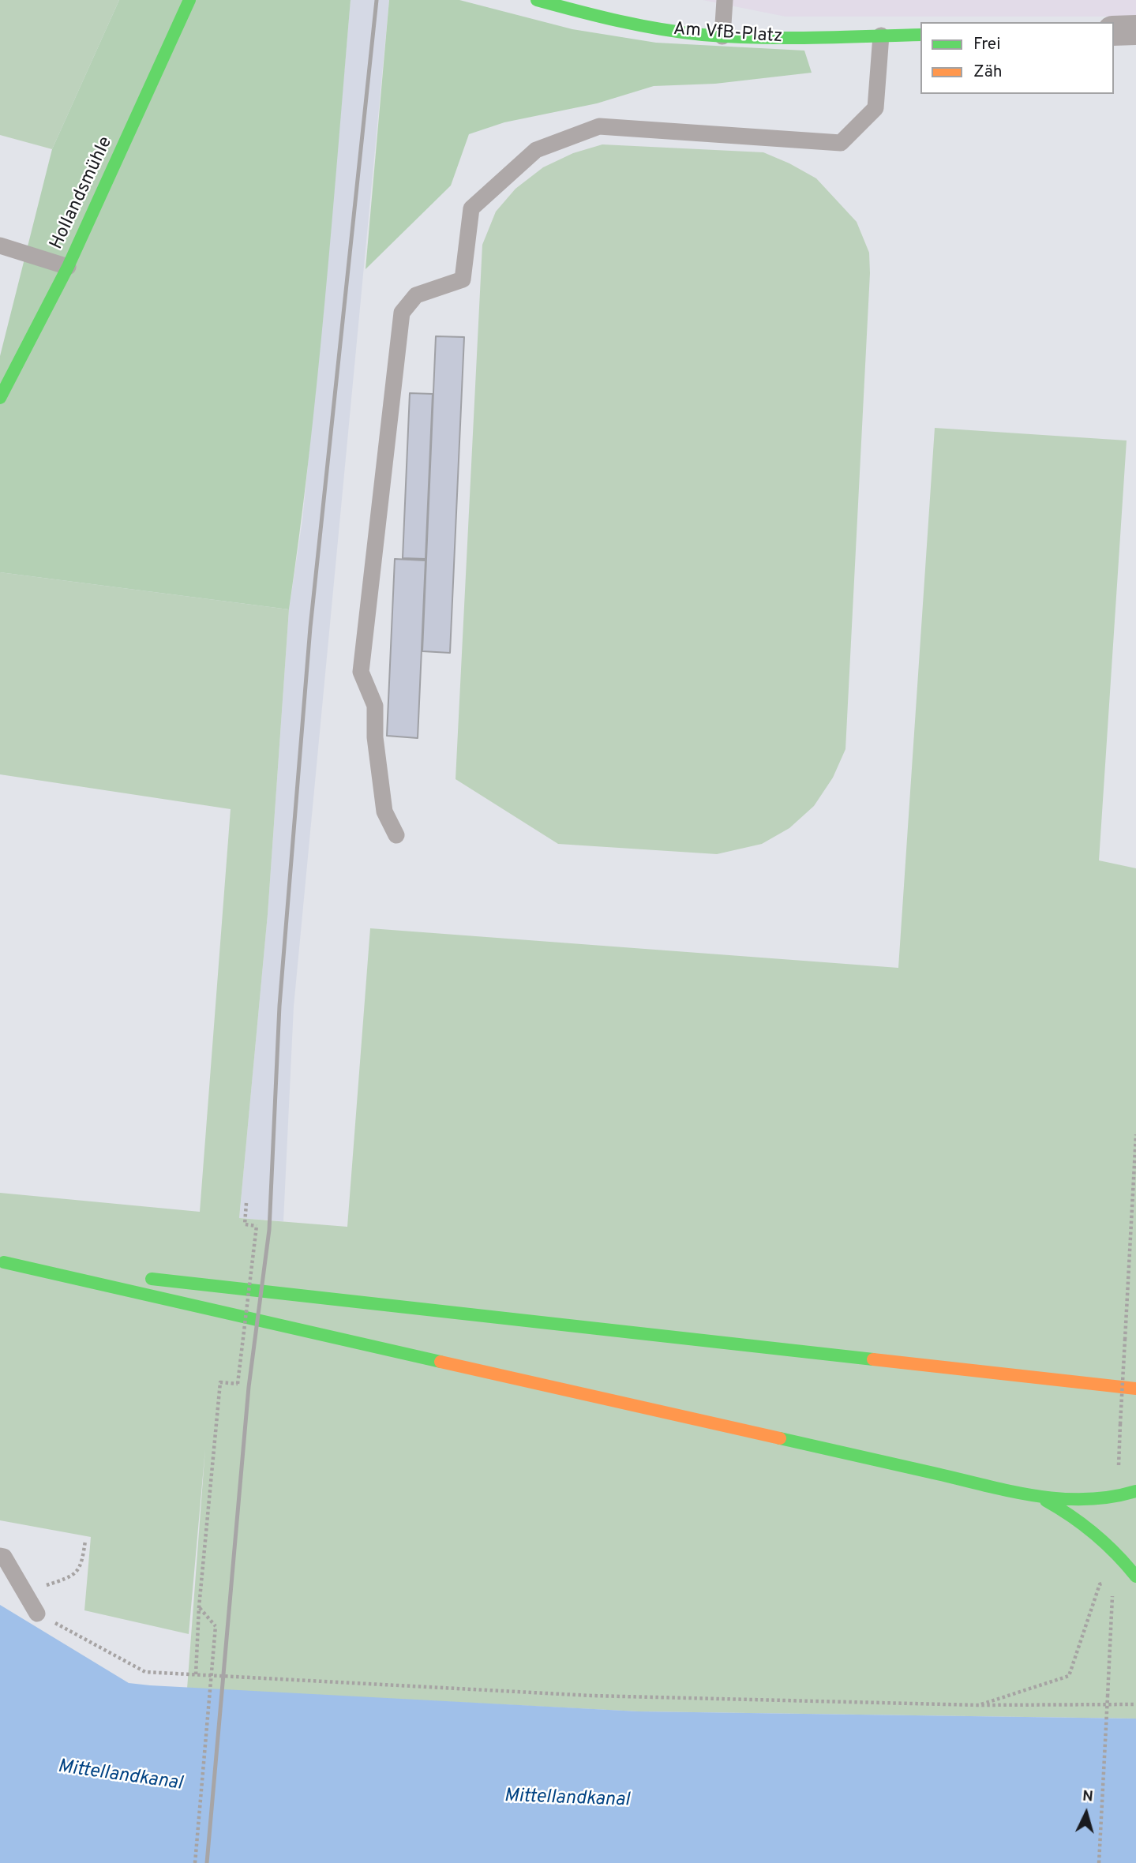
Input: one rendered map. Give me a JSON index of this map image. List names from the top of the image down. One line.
{"streets":{"main road":["Am VfB-Platz","Hollandsmühle"]},"water":["Mittellandkanal"],"legend":["Frei","Zäh"],"north":"top"}
